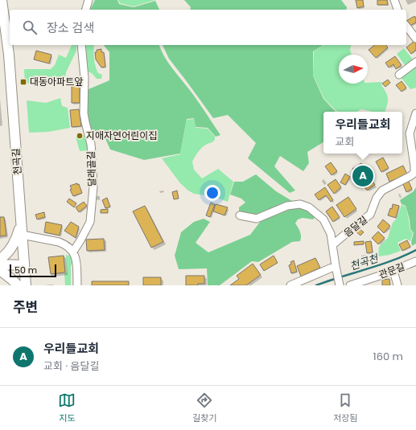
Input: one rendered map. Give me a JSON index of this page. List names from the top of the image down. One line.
{"streets":{"street":["천곡길","달래골길","음달길","관문길"]},"water":["천곡천"],"places":{"transit":["대동아파트앞"],"other":["지애자연어린이집"]},"scale_bar":"50 m","north":"right","page":{"search":"장소 검색","popup":["우리들교회","교회"],"pins":"A","scale":"50 m","heading":"주변","list":[{"mark":"A","name":"우리들교회","note":"교회 · 음달길","value":"160 m"}],"nav":["지도","길찾기","저장됨"]}}
